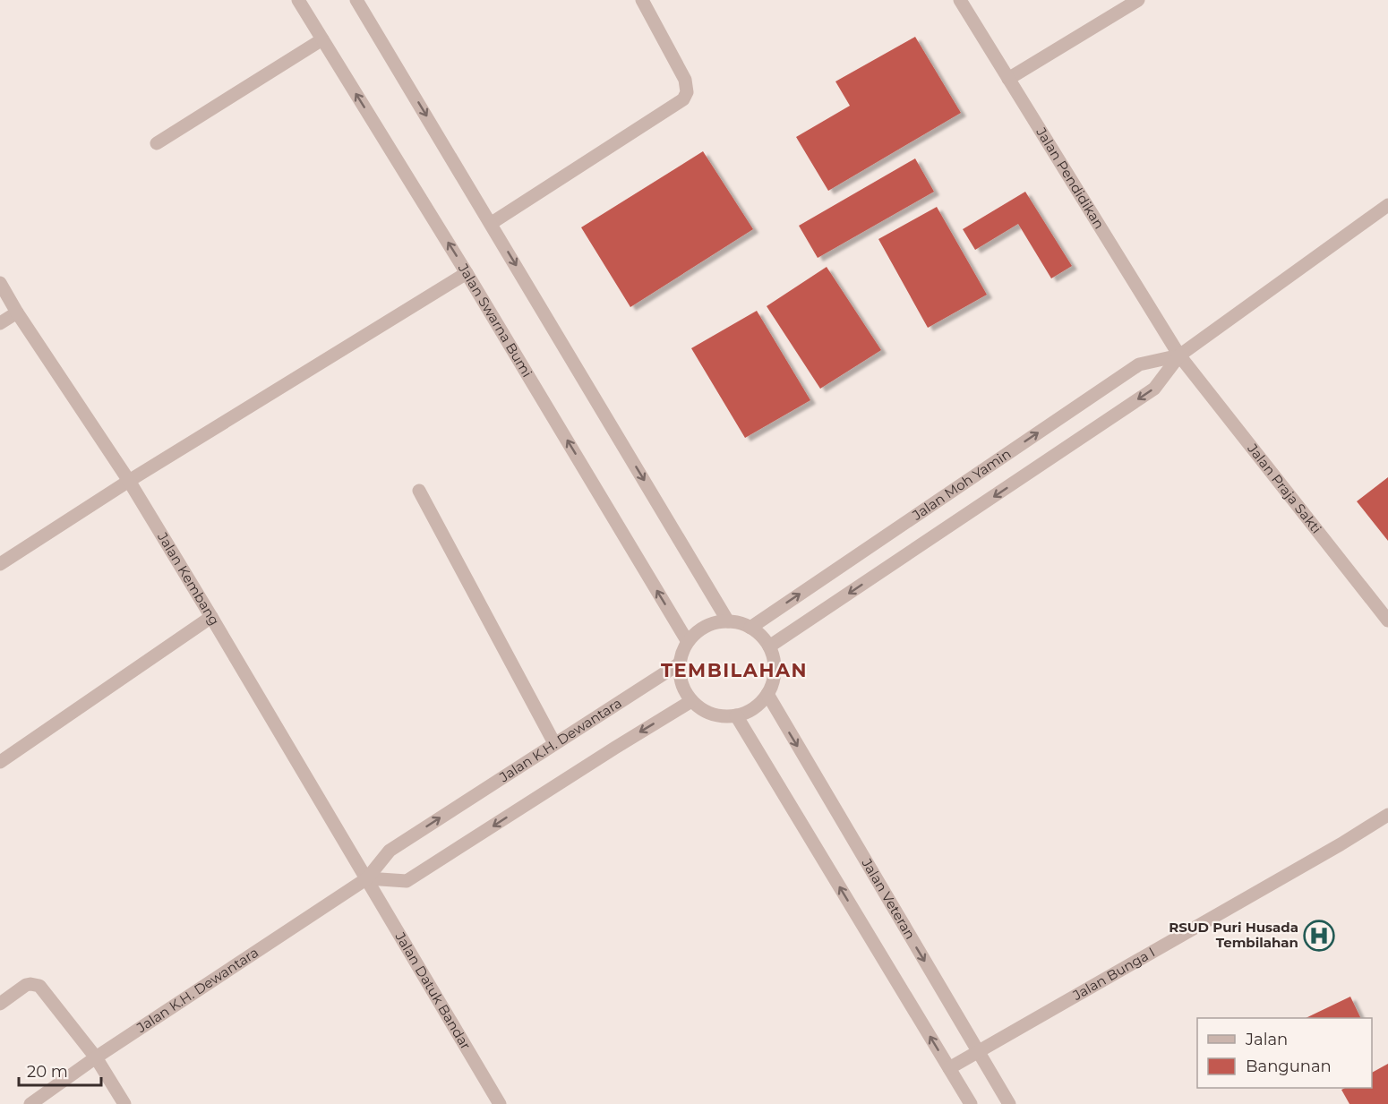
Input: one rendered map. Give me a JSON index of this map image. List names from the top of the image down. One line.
{"streets":{"street":["Jalan Pendidikan","Jalan Swarna Bumi","Jalan Moh Yamin","Jalan Praja Sakti","Jalan Kembang","Jalan K.H. Dewantara","Jalan Veteran","Jalan Bunga I","Jalan Datuk Bandar"]},"crossings":[["Jalan Pendidikan","Jalan Moh Yamin"],["Jalan Pendidikan","Jalan Praja Sakti"],["Jalan Swarna Bumi","Jalan Moh Yamin"],["Jalan Swarna Bumi","Jalan K.H. Dewantara"],["Jalan Swarna Bumi","Jalan Veteran"],["Jalan Moh Yamin","Jalan Praja Sakti"],["Jalan Moh Yamin","Jalan K.H. Dewantara"],["Jalan Moh Yamin","Jalan Veteran"],["Jalan Kembang","Jalan K.H. Dewantara"],["Jalan Kembang","Jalan Datuk Bandar"],["Jalan K.H. Dewantara","Jalan Veteran"],["Jalan K.H. Dewantara","Jalan Datuk Bandar"],["Jalan Veteran","Jalan Bunga I"]],"districts":["TEMBILAHAN"],"places":{"hospital":["RSUD Puri Husada Tembilahan"]},"legend":["Jalan","Bangunan"],"scale_bar":"20 m"}
